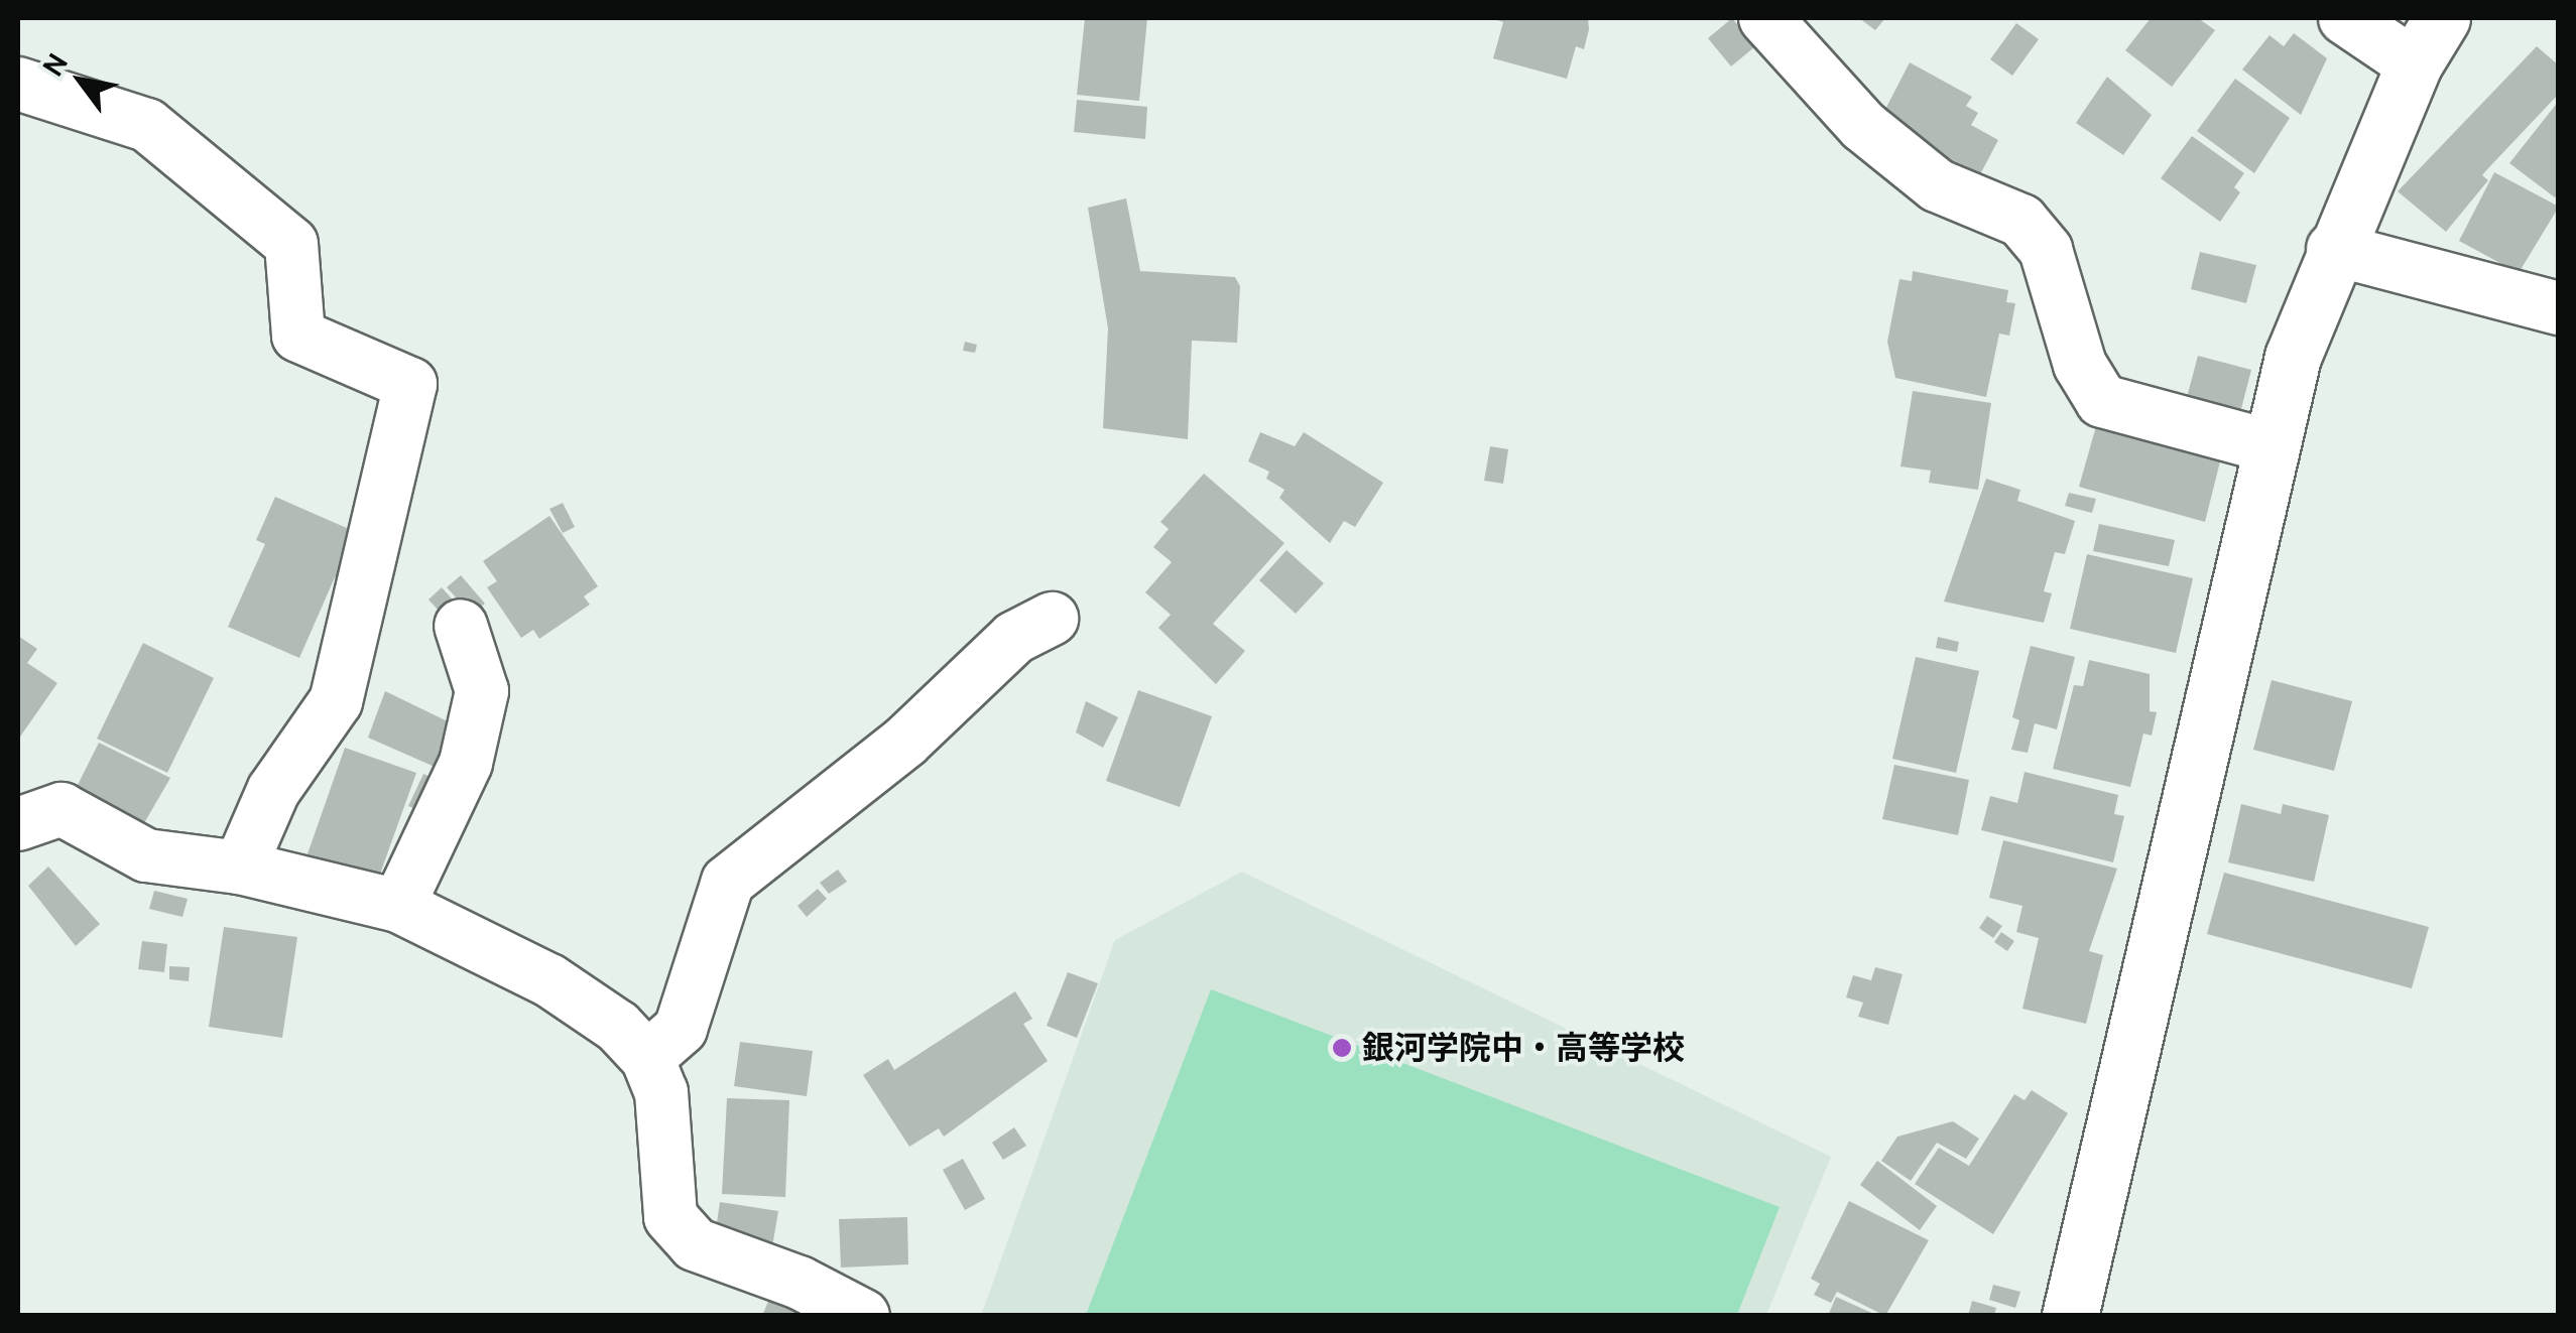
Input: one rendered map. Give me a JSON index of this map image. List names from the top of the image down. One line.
{"places":["銀河学院中・高等学校"],"north":"top left"}
